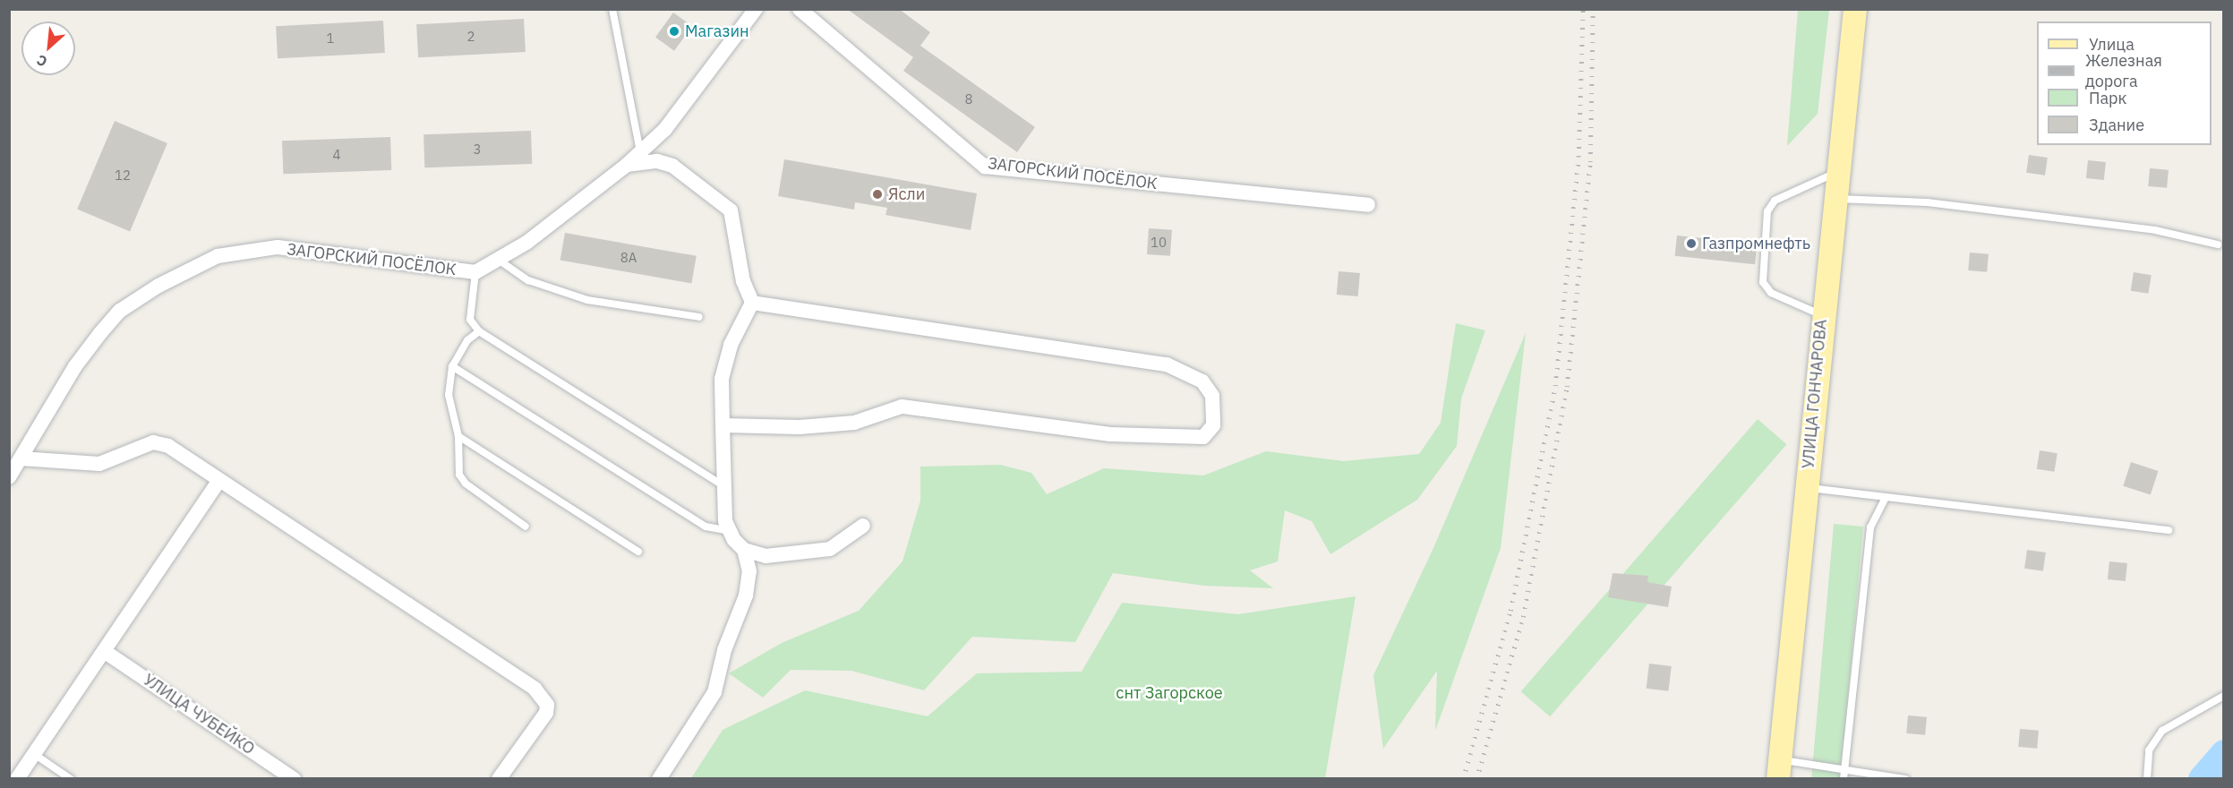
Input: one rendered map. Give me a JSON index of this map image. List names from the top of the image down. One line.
{"streets":{"main road":["УЛИЦА ГОНЧАРОВА"],"street":["ЗАГОРСКИЙ ПОСЁЛОК","УЛИЦА ЧУБЕЙКО"]},"parks":["снт Загорское"],"places":["Магазин","Ясли","Газпромнефть"],"house_numbers":["2","1","8","3","4","12","10","8А"],"legend":["Улица","Железная дорога","Парк","Здание"],"north":"bottom left"}
